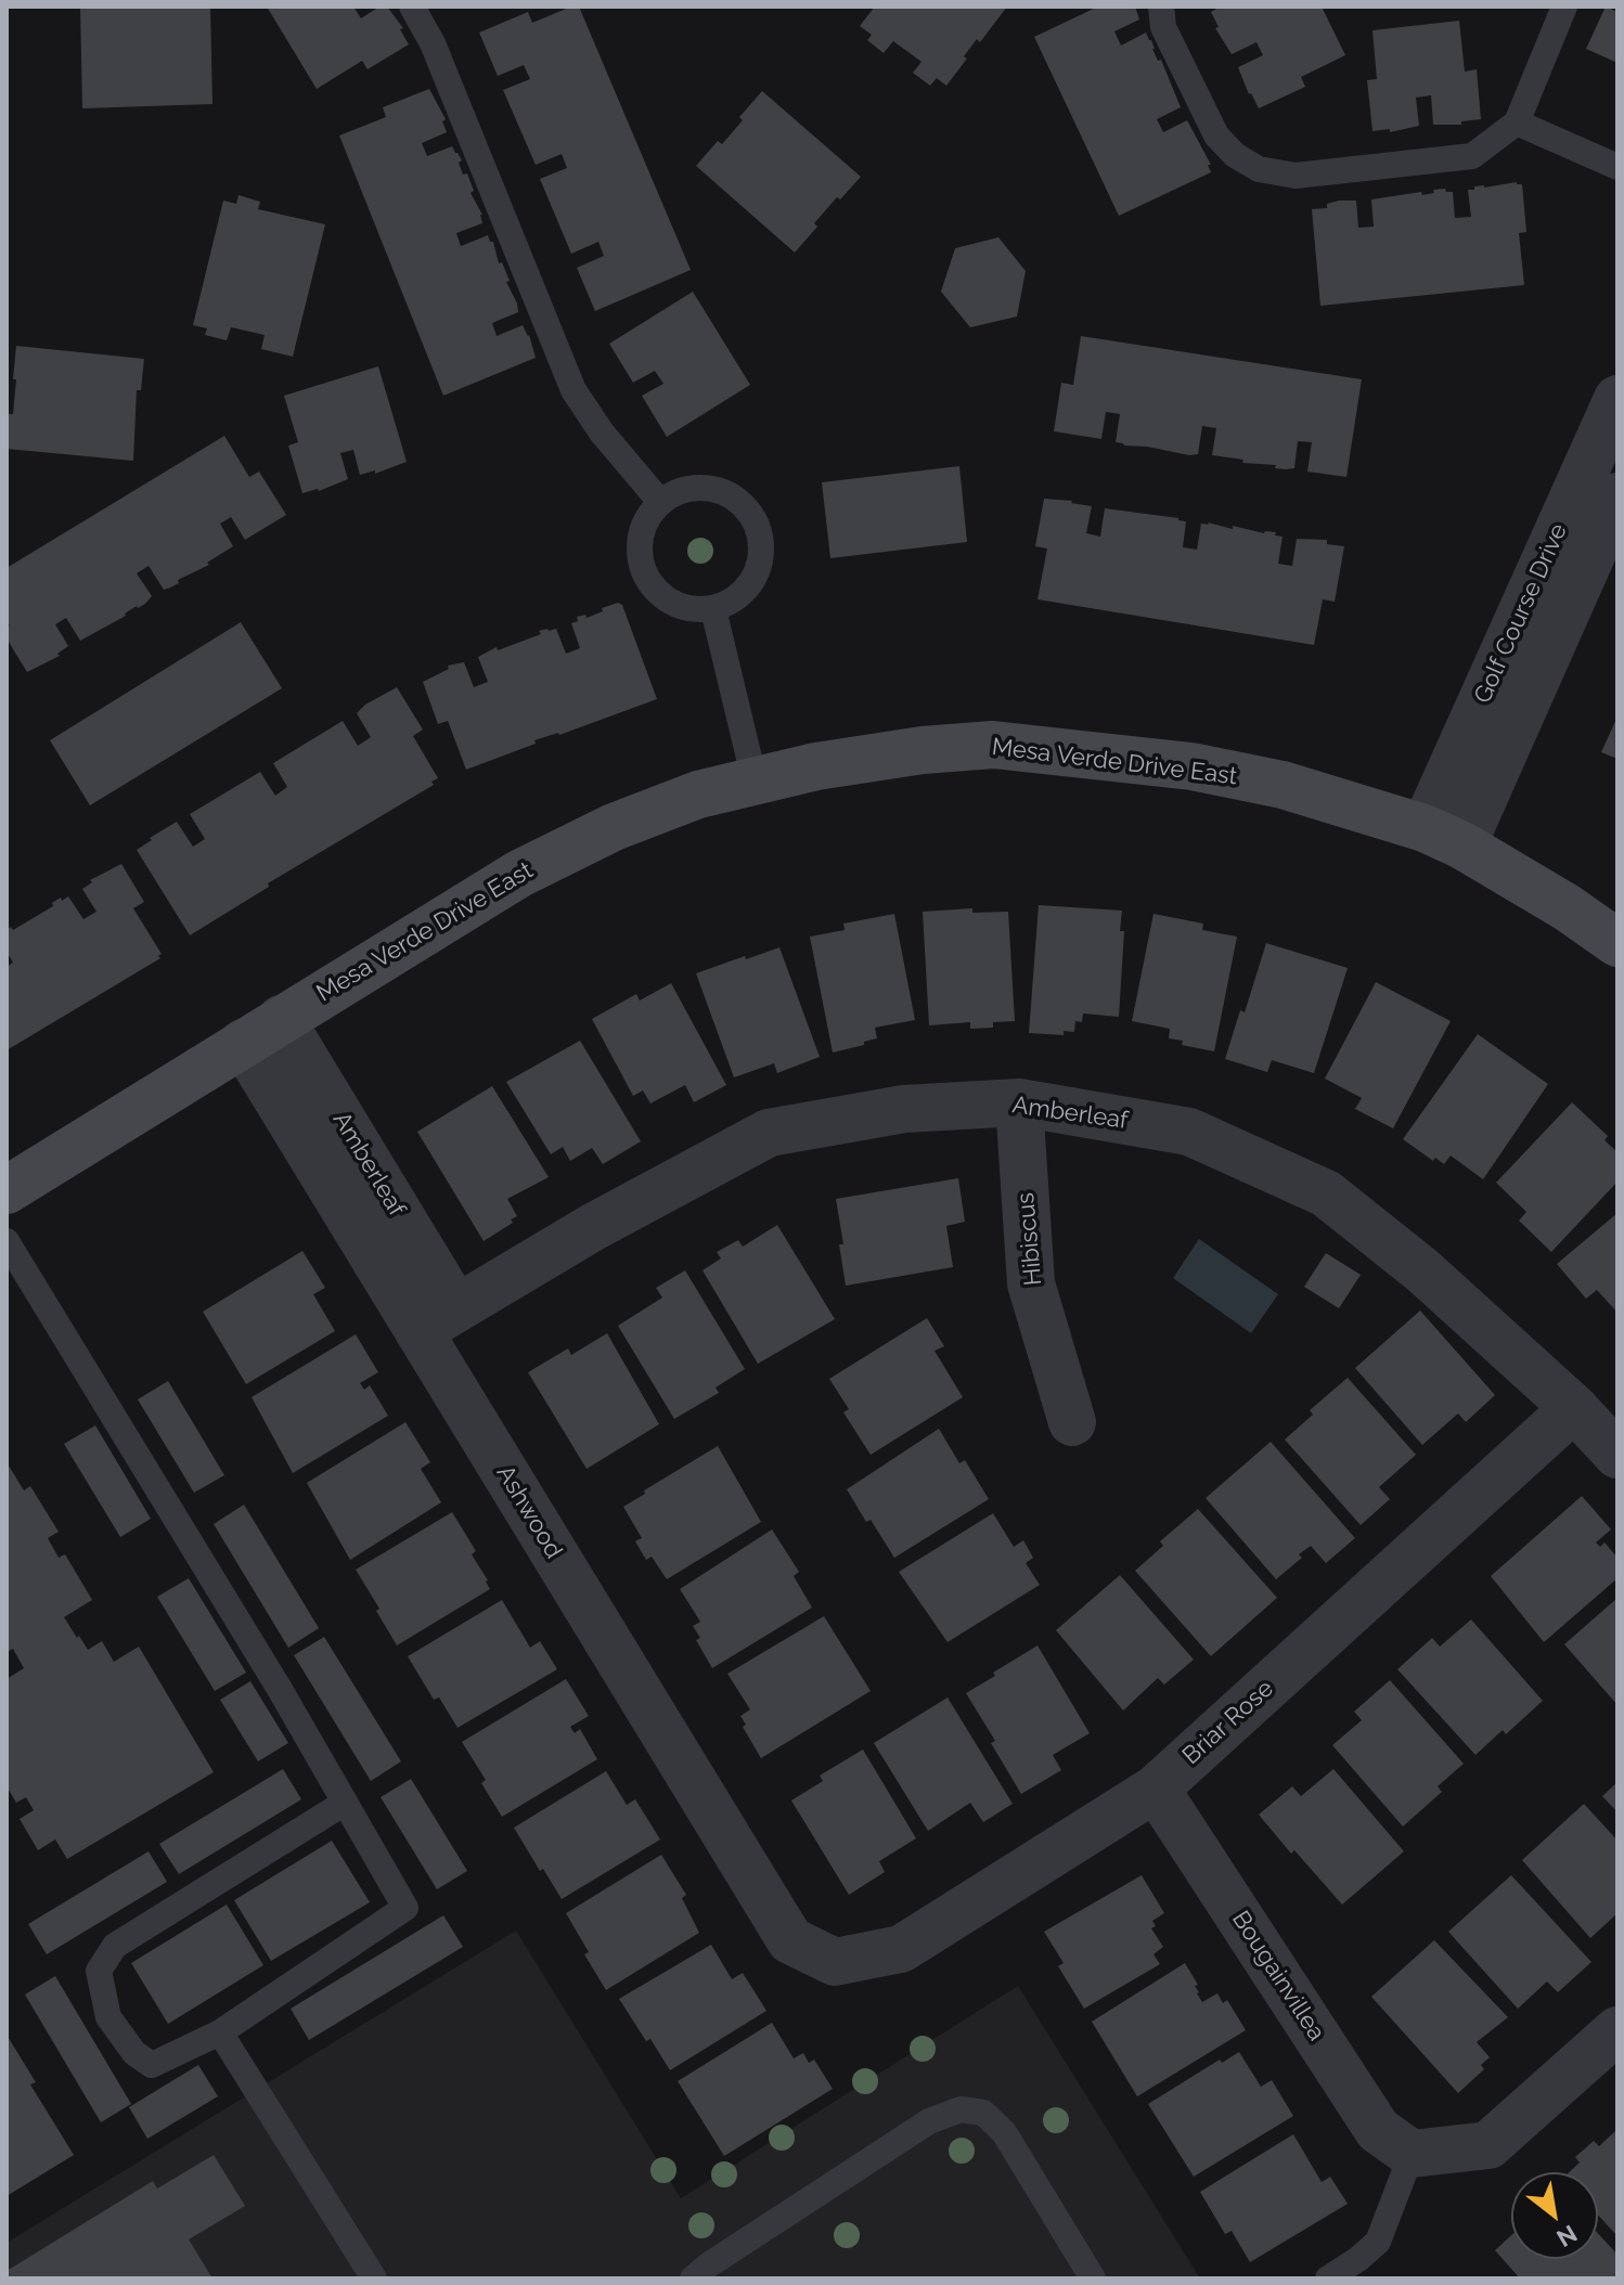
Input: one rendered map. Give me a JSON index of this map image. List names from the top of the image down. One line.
{"streets":{"street":["Golf Course Drive","Mesa Verde Drive East","Amberleaf","Hibiscus","Ashwood","Briar Rose","Bougainvillea"]},"crossings":[["Golf Course Drive","Mesa Verde Drive East"],["Mesa Verde Drive East","Ashwood"],["Amberleaf","Hibiscus"],["Amberleaf","Ashwood"],["Amberleaf","Briar Rose"],["Ashwood","Briar Rose"],["Briar Rose","Bougainvillea"]],"north":"bottom right"}
